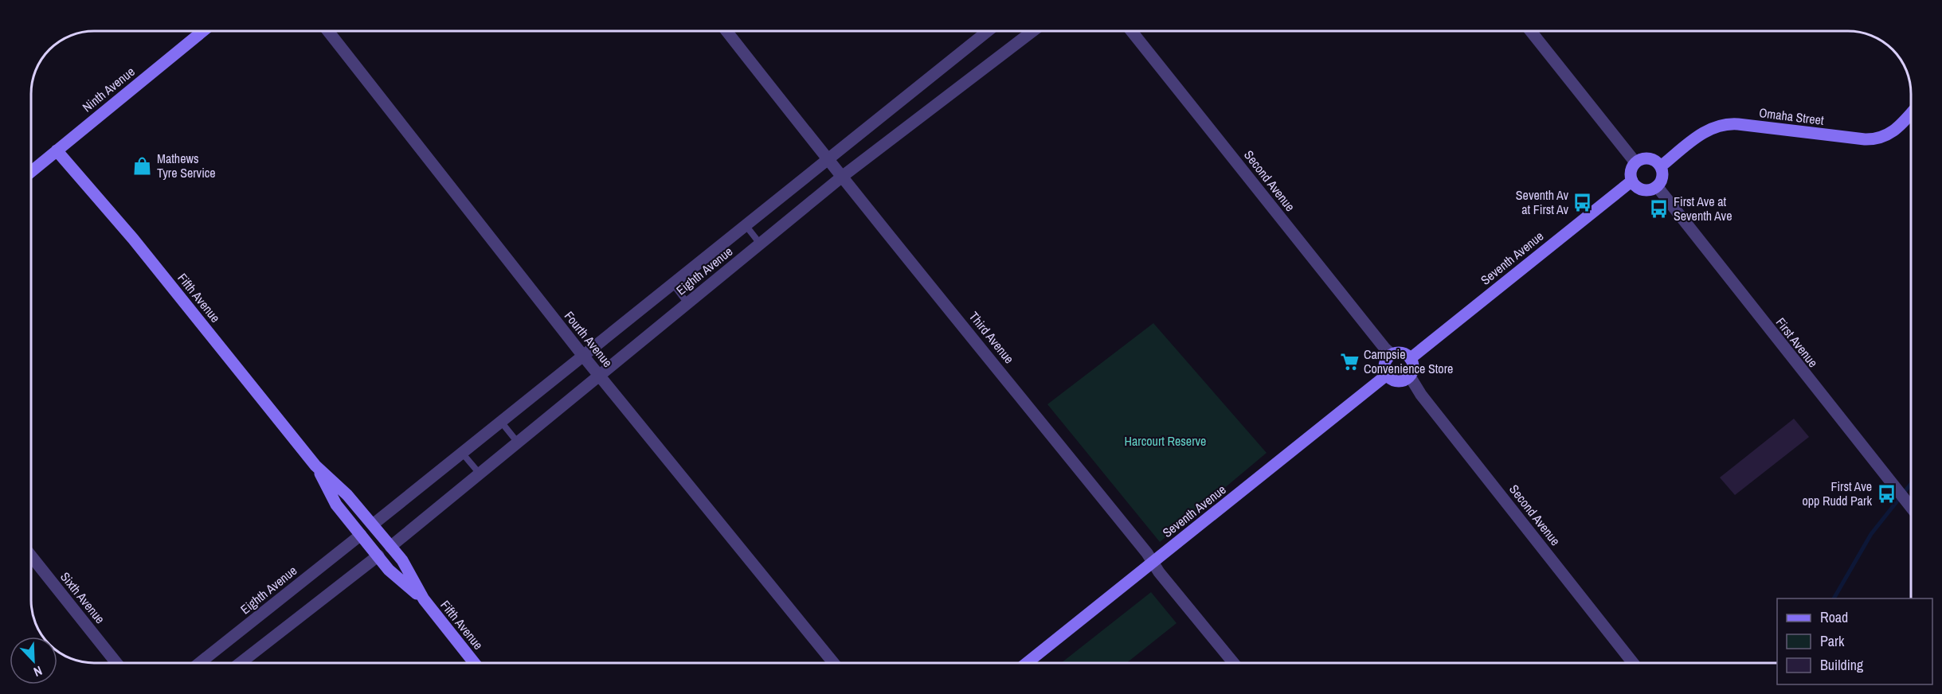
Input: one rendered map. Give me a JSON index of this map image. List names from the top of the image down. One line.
{"streets":{"street":["Ninth Avenue","Omaha Street","Second Avenue","Seventh Avenue","Eighth Avenue","Fifth Avenue","Third Avenue","Fourth Avenue","First Avenue","Sixth Avenue"]},"crossings":[["Ninth Avenue","Fifth Avenue"],["Omaha Street","Seventh Avenue"],["Omaha Street","First Avenue"],["Second Avenue","Seventh Avenue"],["Seventh Avenue","Third Avenue"],["Seventh Avenue","First Avenue"],["Eighth Avenue","Fifth Avenue"],["Eighth Avenue","Third Avenue"],["Eighth Avenue","Fourth Avenue"]],"parks":["Harcourt Reserve"],"places":{"shop":["Mathews Tyre Service"],"bus stop":["Seventh Av at First Av","First Ave at Seventh Ave","First Ave opp Rudd Park"],"supermarket":["Campsie Convenience Store"]},"legend":["Road","Park","Building"],"north":"bottom right"}
